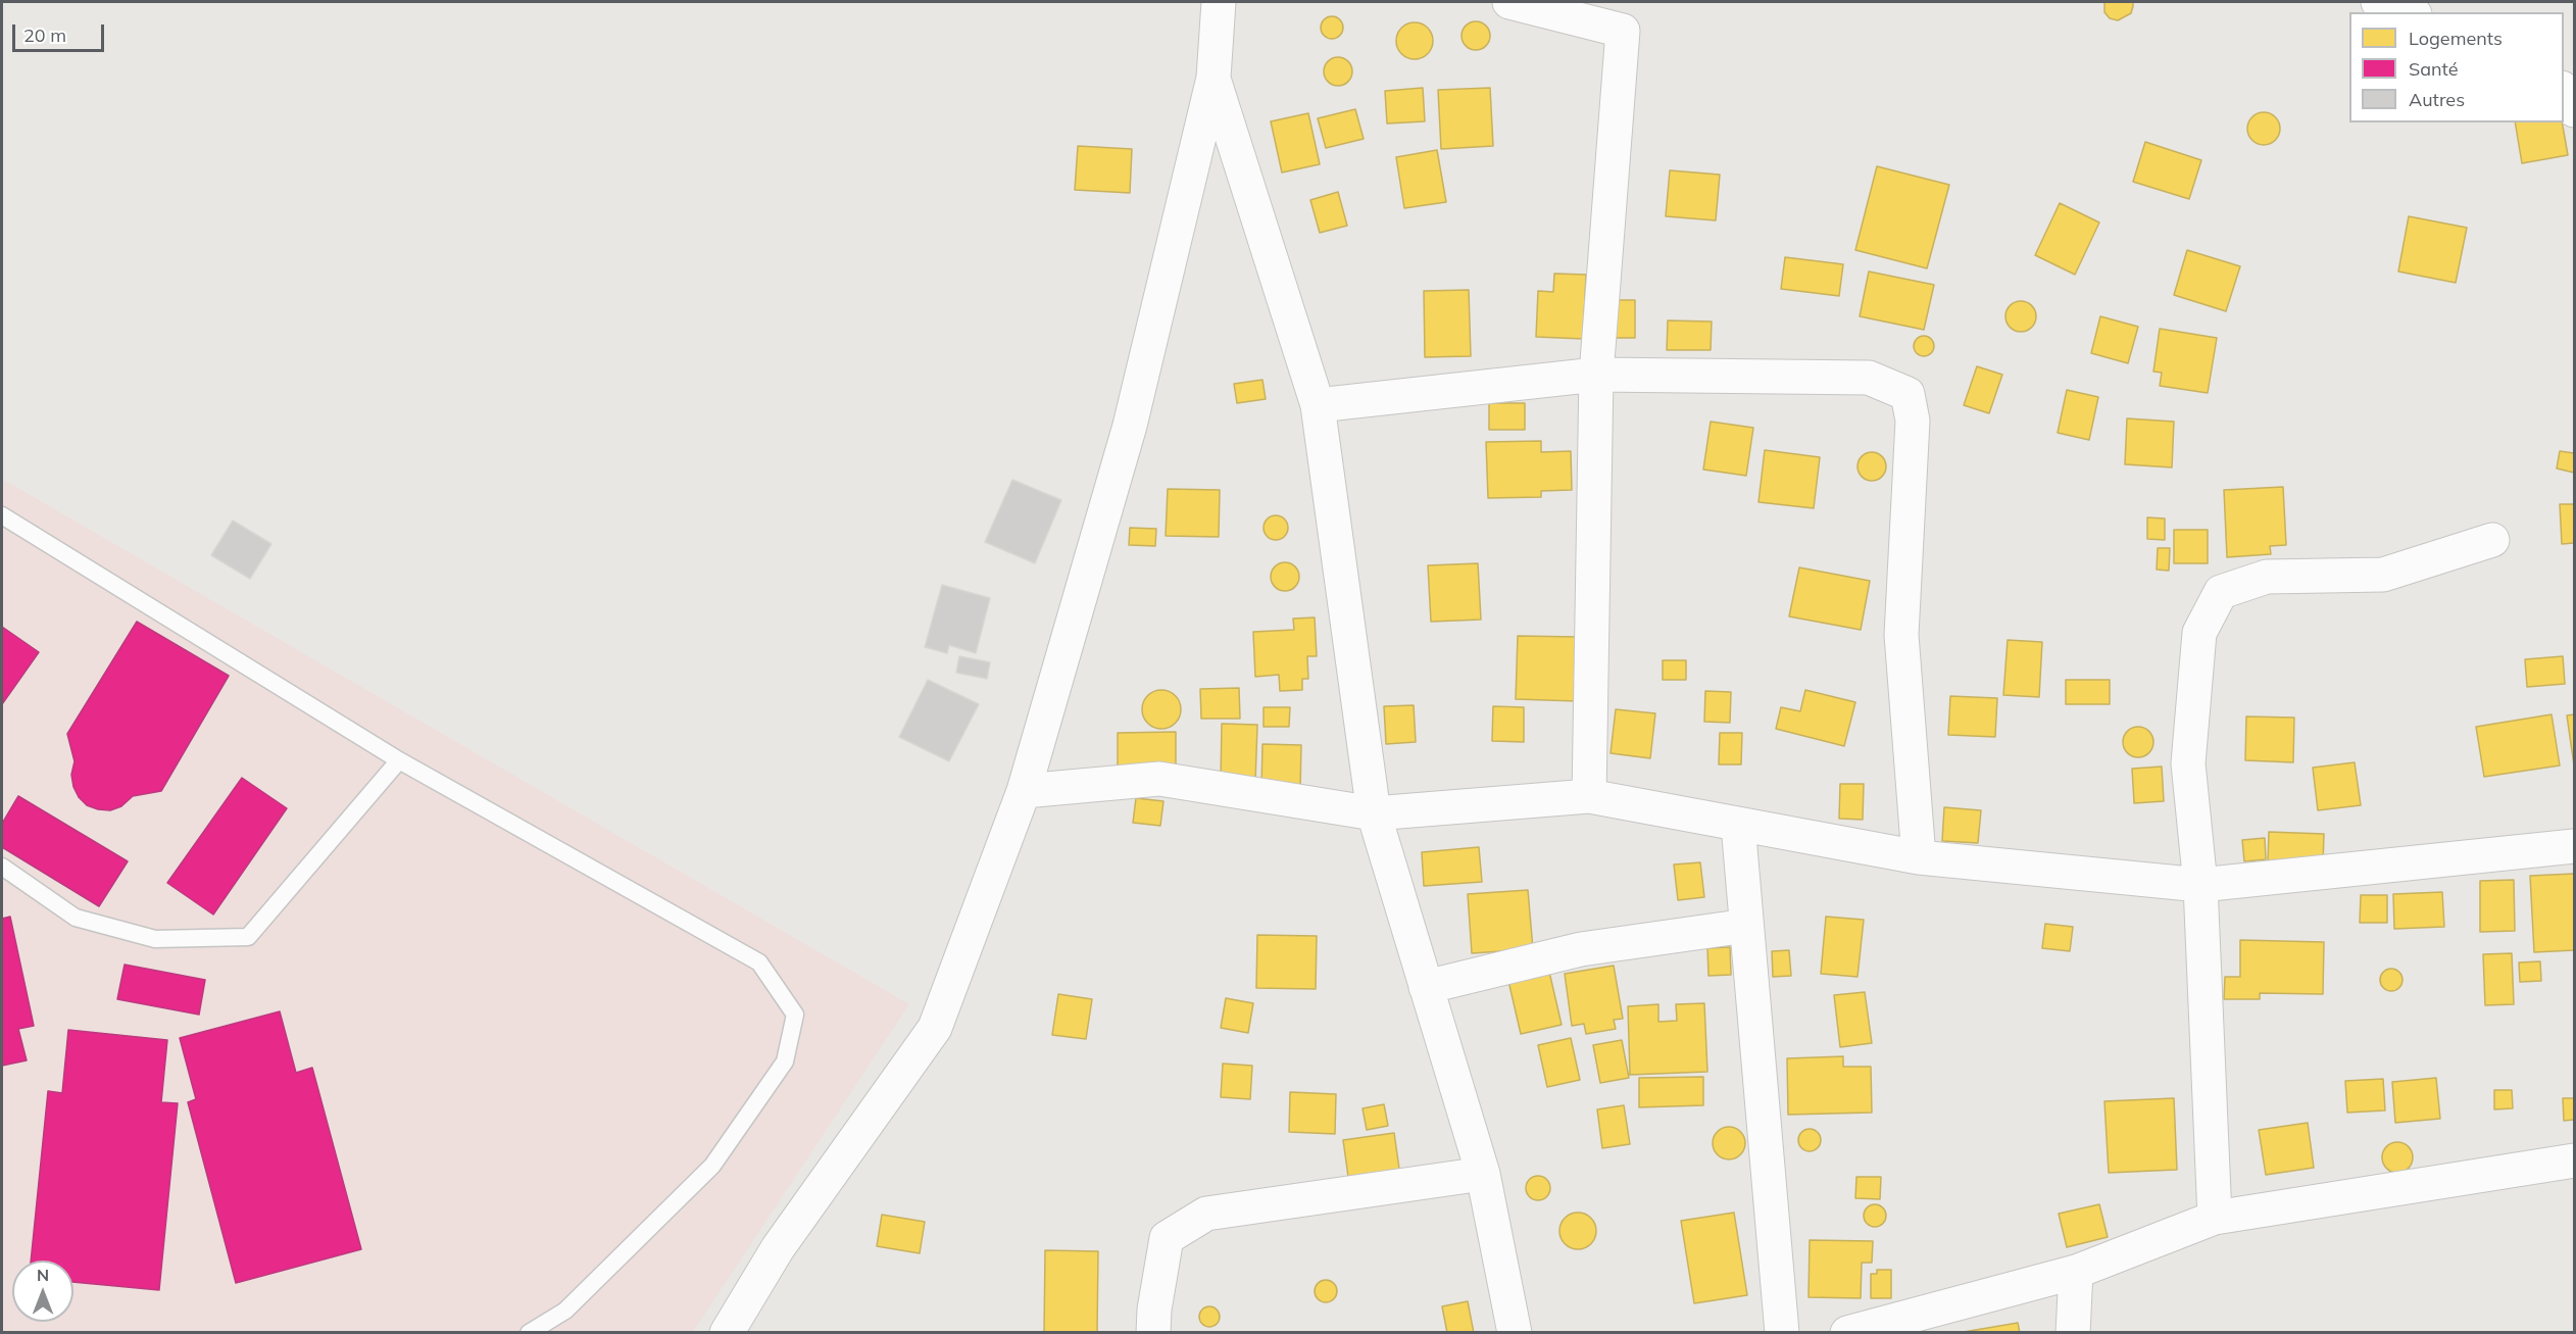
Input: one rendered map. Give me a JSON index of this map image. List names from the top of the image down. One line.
{"legend":["Logements","Santé","Autres"],"scale_bar":"20 m","north":"top"}
